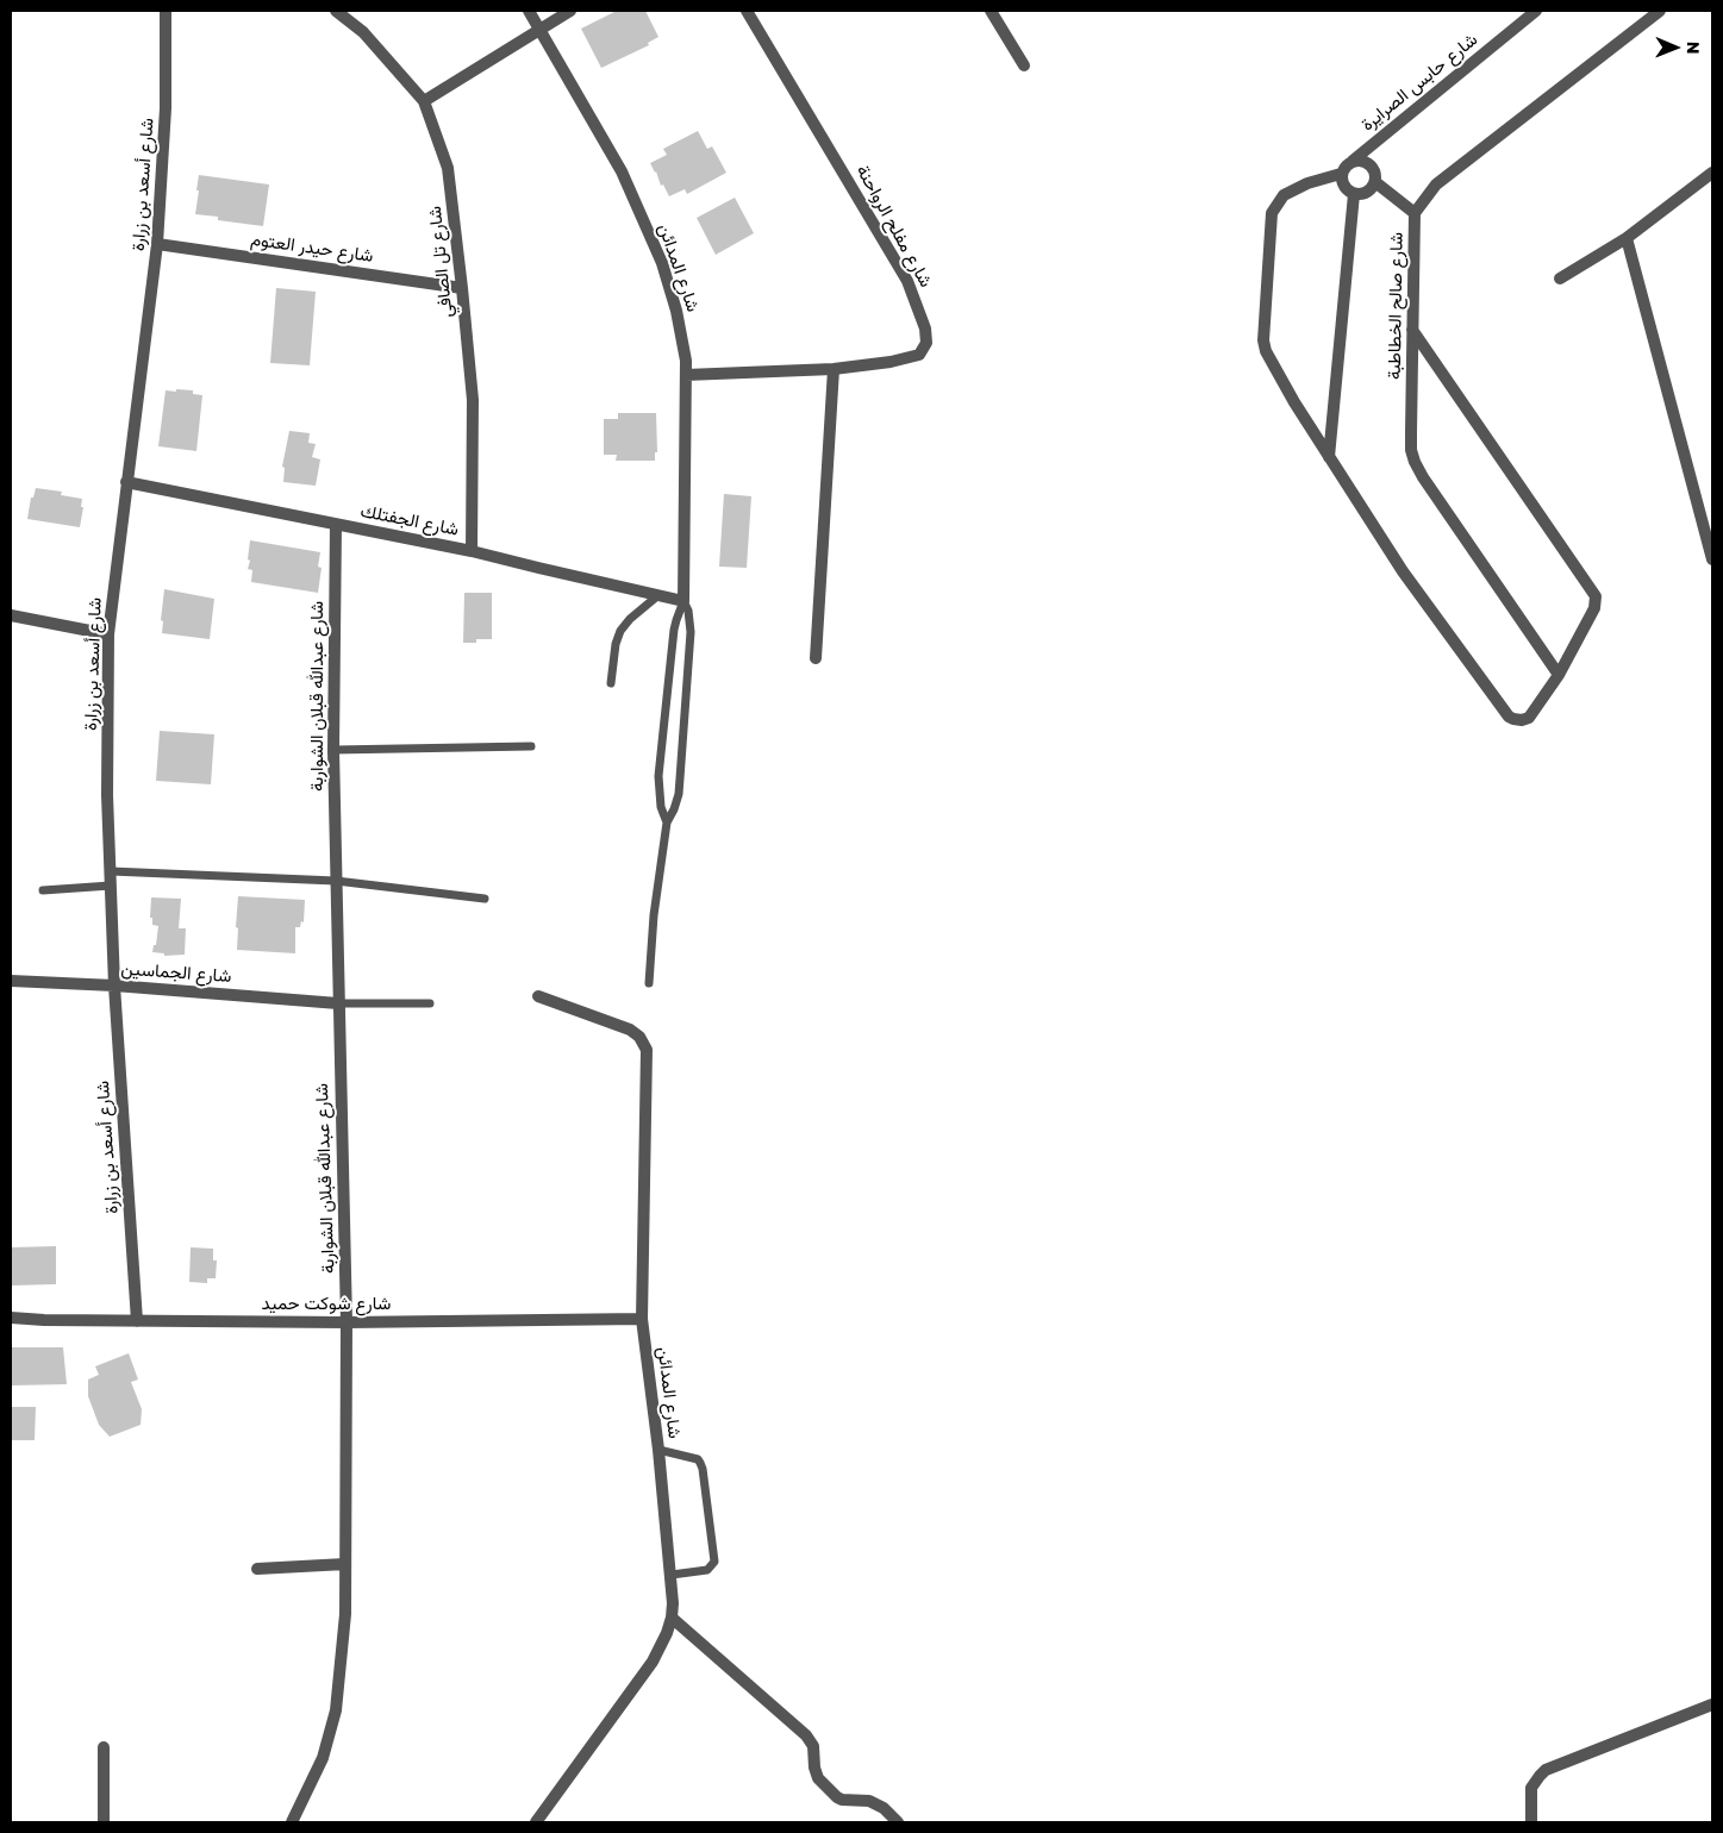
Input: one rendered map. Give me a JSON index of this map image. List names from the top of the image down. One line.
{"streets":{"street":["شارع حابس الصرايرة","شارع أسعد بن زرارة","شارع مفلح الرواحنة","شارع حيدر العتوم","شارع تل الصافي","شارع المدائن","شارع صالح الخطاطبة","شارع الجفتلك","شارع عبدالله قبلان الشواربة","شارع الجماسين","شارع شوكت حميد"]},"crossings":[["شارع أسعد بن زرارة","شارع حيدر العتوم"],["شارع أسعد بن زرارة","شارع الجفتلك"],["شارع أسعد بن زرارة","شارع الجماسين"],["شارع أسعد بن زرارة","شارع شوكت حميد"],["شارع مفلح الرواحنة","شارع المدائن"],["شارع حيدر العتوم","شارع تل الصافي"],["شارع تل الصافي","شارع الجفتلك"],["شارع المدائن","شارع الجفتلك"],["شارع المدائن","شارع شوكت حميد"],["شارع الجفتلك","شارع عبدالله قبلان الشواربة"],["شارع عبدالله قبلان الشواربة","شارع الجماسين"],["شارع عبدالله قبلان الشواربة","شارع شوكت حميد"]],"north":"right"}
